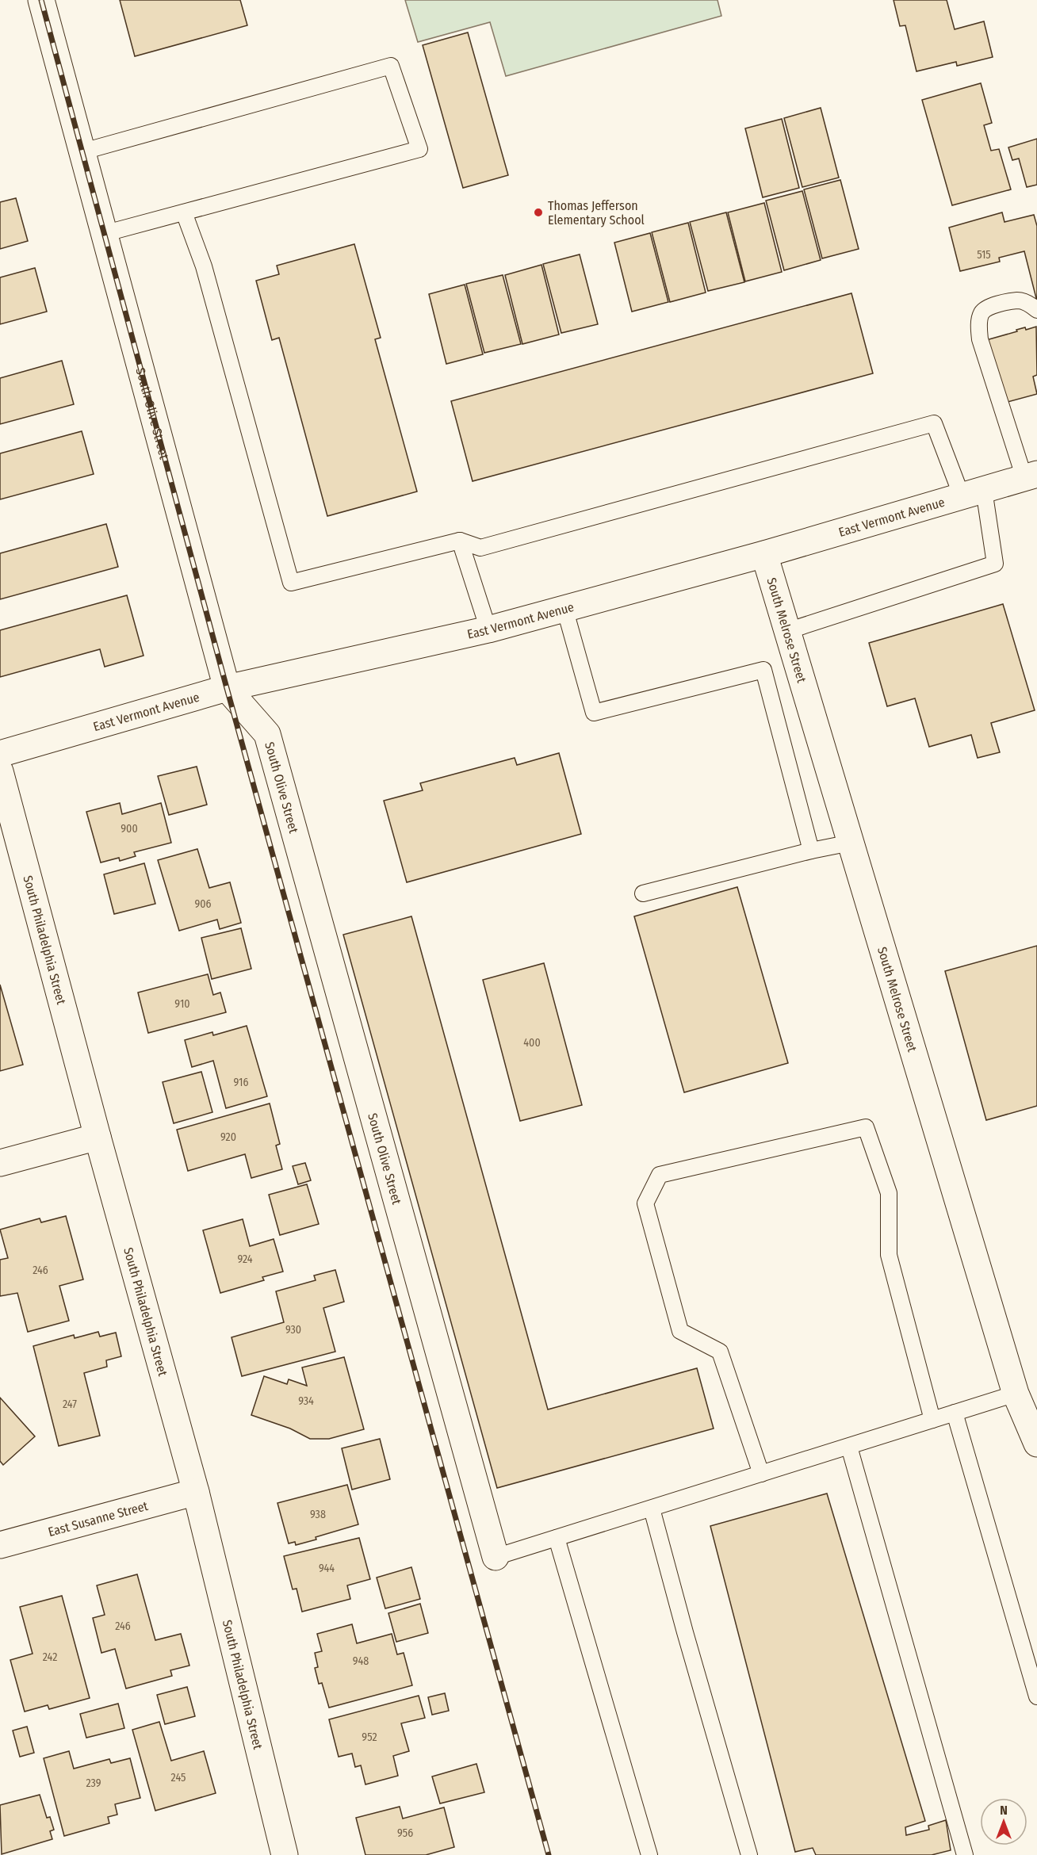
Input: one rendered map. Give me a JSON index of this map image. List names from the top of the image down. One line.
{"streets":{"street":["South Olive Street","East Vermont Avenue","South Melrose Street","South Philadelphia Street","East Susanne Street"]},"crossings":[["South Olive Street","East Vermont Avenue"],["East Vermont Avenue","South Melrose Street"],["South Philadelphia Street","East Susanne Street"]],"places":["Thomas Jefferson Elementary School"],"house_numbers":["515","900","906","910","400","916","920","924","246","930","934","247","938","944","246","242","948","952","245","239","956"],"north":"top"}
